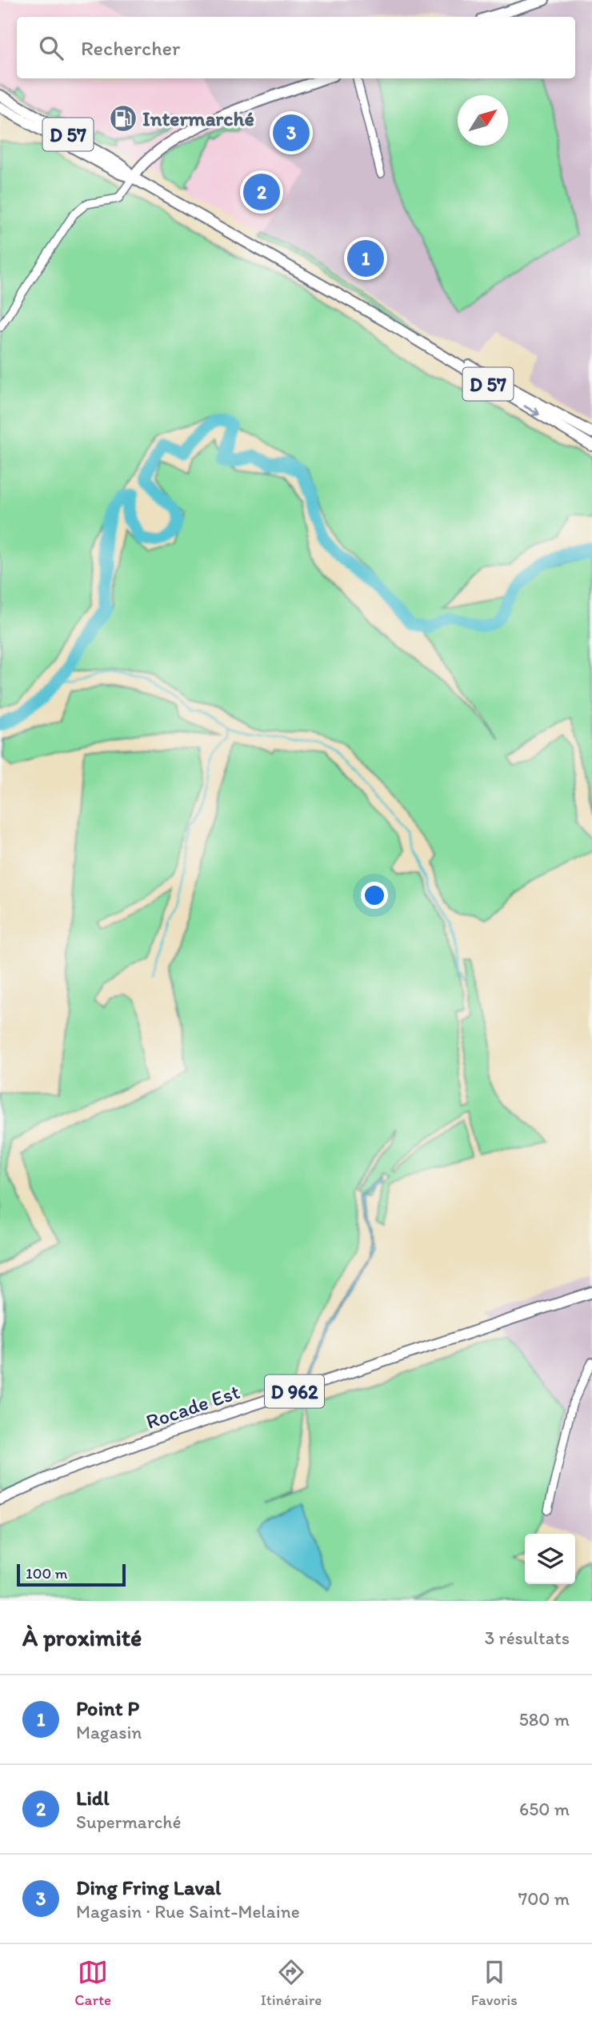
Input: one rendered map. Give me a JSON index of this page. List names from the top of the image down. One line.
{"streets":{"main road":["D 57","D 962","Rocade Est"]},"places":{"fuel station":["Intermarché"]},"scale_bar":"100 m","north":"top right","page":{"search":"Rechercher","pins":["3","2","1"],"scale":"100 m","heading":["À proximité","3 résultats"],"list":[{"mark":"1","name":"Point P","note":"Magasin","value":"580 m"},{"mark":"2","name":"Lidl","note":"Supermarché","value":"650 m"},{"mark":"3","name":"Ding Fring Laval","note":"Magasin · Rue Saint-Melaine","value":"700 m"}],"nav":["Carte","Itinéraire","Favoris"]}}
